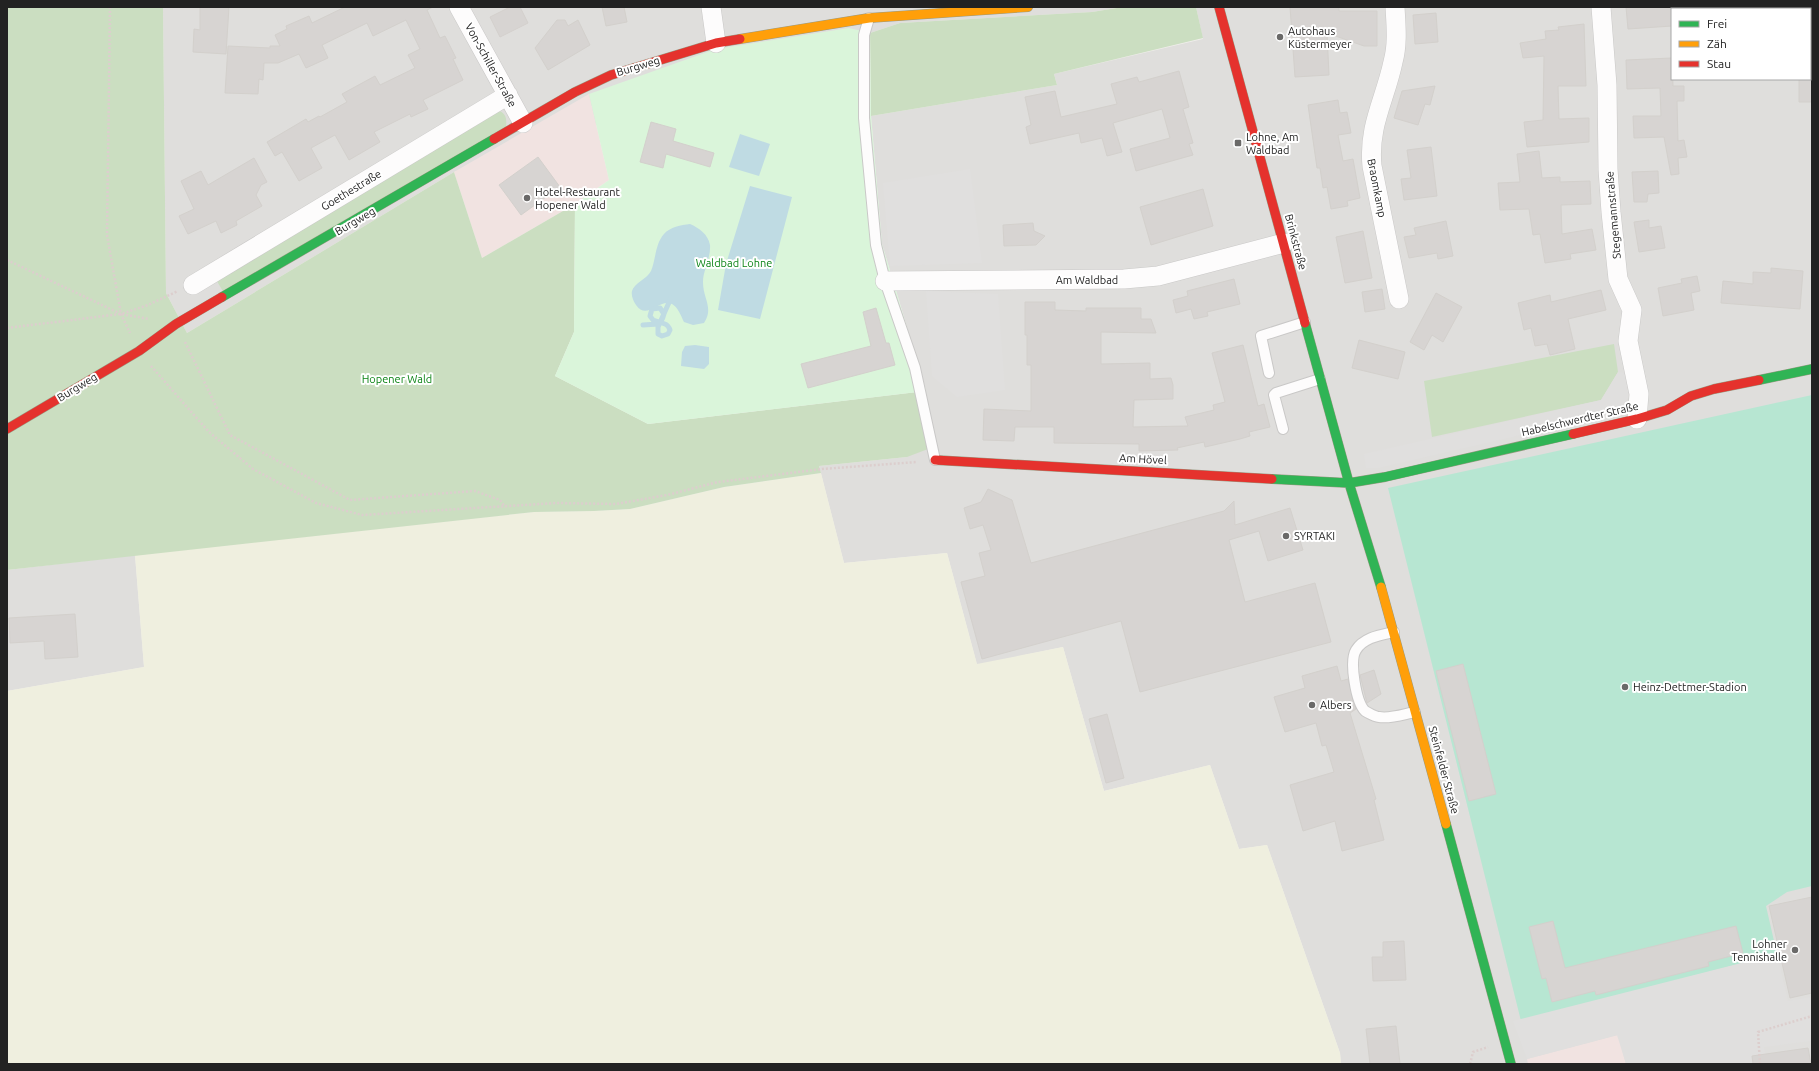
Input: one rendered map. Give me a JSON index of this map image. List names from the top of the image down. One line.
{"streets":{"street":["Von-Schiller-Straße","Burgweg","Braomkamp","Goethestraße","Stegemannstraße","Brinkstraße","Am Waldbad","Habelschwerdter Straße","Am Hövel","Steinfelder Straße"]},"crossings":[["Von-Schiller-Straße","Burgweg"],["Von-Schiller-Straße","Goethestraße"],["Stegemannstraße","Habelschwerdter Straße"],["Brinkstraße","Am Waldbad"],["Brinkstraße","Habelschwerdter Straße"],["Brinkstraße","Am Hövel"],["Brinkstraße","Steinfelder Straße"],["Habelschwerdter Straße","Am Hövel"],["Habelschwerdter Straße","Steinfelder Straße"],["Am Hövel","Steinfelder Straße"]],"parks":["Waldbad Lohne","Hopener Wald"],"places":{"other":["Autohaus Küstermeyer","Hotel-Restaurant Hopener Wald","SYRTAKI","Heinz-Dettmer-Stadion","Albers","Lohner Tennishalle"],"transit":["Lohne, Am Waldbad"]},"legend":["Frei","Zäh","Stau"]}
